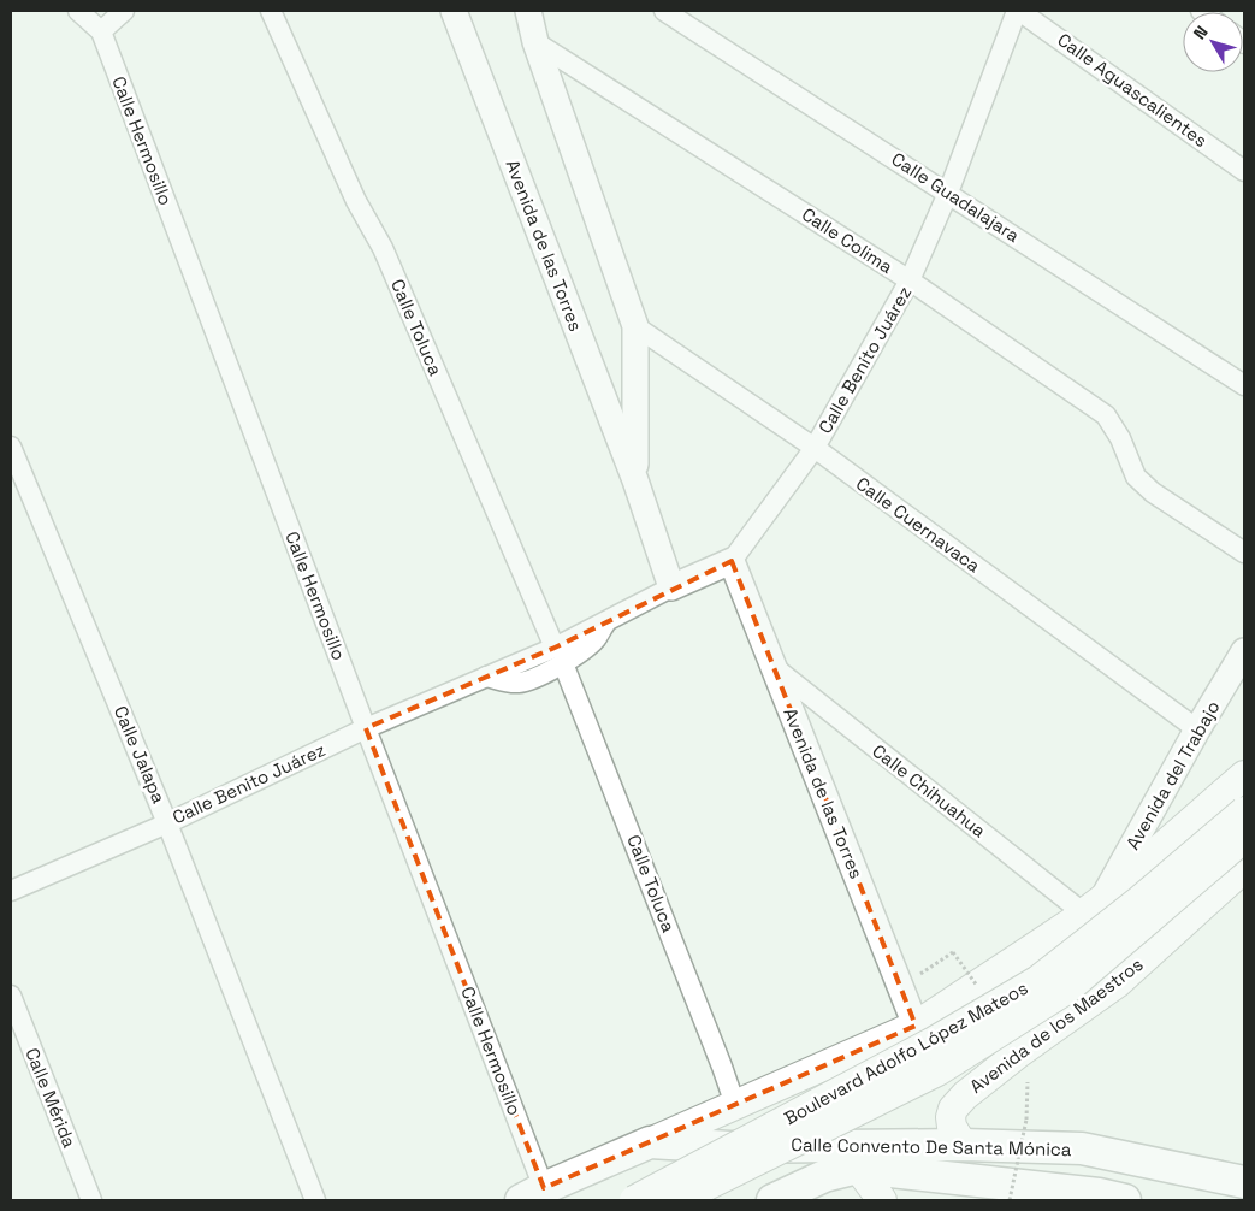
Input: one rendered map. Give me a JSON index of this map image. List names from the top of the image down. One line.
{"streets":{"main road":["Avenida de los Maestros","Boulevard Adolfo López Mateos","Calle Convento De Santa Mónica"],"street":["Calle Aguascalientes","Calle Hermosillo","Calle Guadalajara","Calle Colima","Avenida de las Torres","Calle Toluca","Calle Benito Juárez","Calle Cuernavaca","Calle Jalapa","Avenida del Trabajo","Calle Chihuahua","Calle Mérida"]},"crossings":[["Calle Aguascalientes","Calle Benito Juárez"],["Calle Hermosillo","Calle Benito Juárez"],["Calle Hermosillo","Boulevard Adolfo López Mateos"],["Calle Guadalajara","Calle Benito Juárez"],["Calle Colima","Avenida de las Torres"],["Calle Colima","Calle Benito Juárez"],["Avenida de las Torres","Calle Benito Juárez"],["Avenida de las Torres","Calle Cuernavaca"],["Avenida de las Torres","Calle Chihuahua"],["Avenida de las Torres","Boulevard Adolfo López Mateos"],["Calle Toluca","Calle Benito Juárez"],["Calle Toluca","Boulevard Adolfo López Mateos"],["Calle Benito Juárez","Calle Cuernavaca"],["Calle Benito Juárez","Calle Jalapa"],["Calle Cuernavaca","Avenida del Trabajo"],["Avenida del Trabajo","Calle Chihuahua"],["Avenida de los Maestros","Boulevard Adolfo López Mateos"],["Avenida de los Maestros","Calle Convento De Santa Mónica"],["Boulevard Adolfo López Mateos","Calle Convento De Santa Mónica"]],"north":"top left"}
